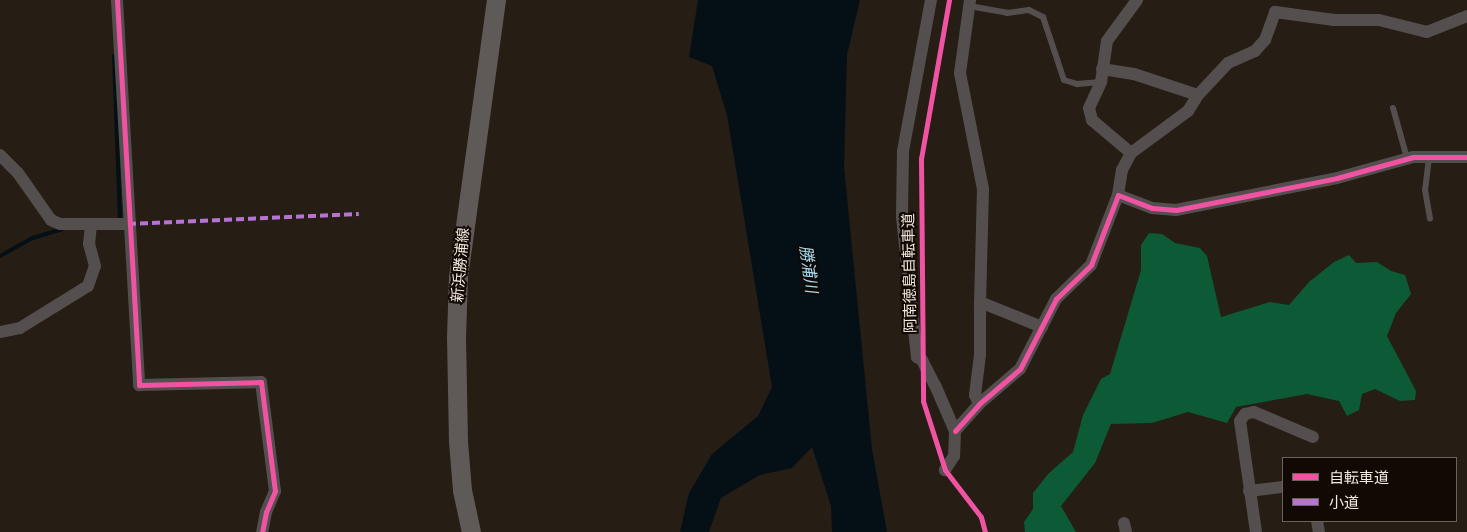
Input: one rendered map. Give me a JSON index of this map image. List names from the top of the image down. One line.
{"streets":{"main road":["新浜勝浦線"],"cycle path":["阿南徳島自転車道"]},"water":["勝浦川"],"legend":["自転車道","小道"]}
